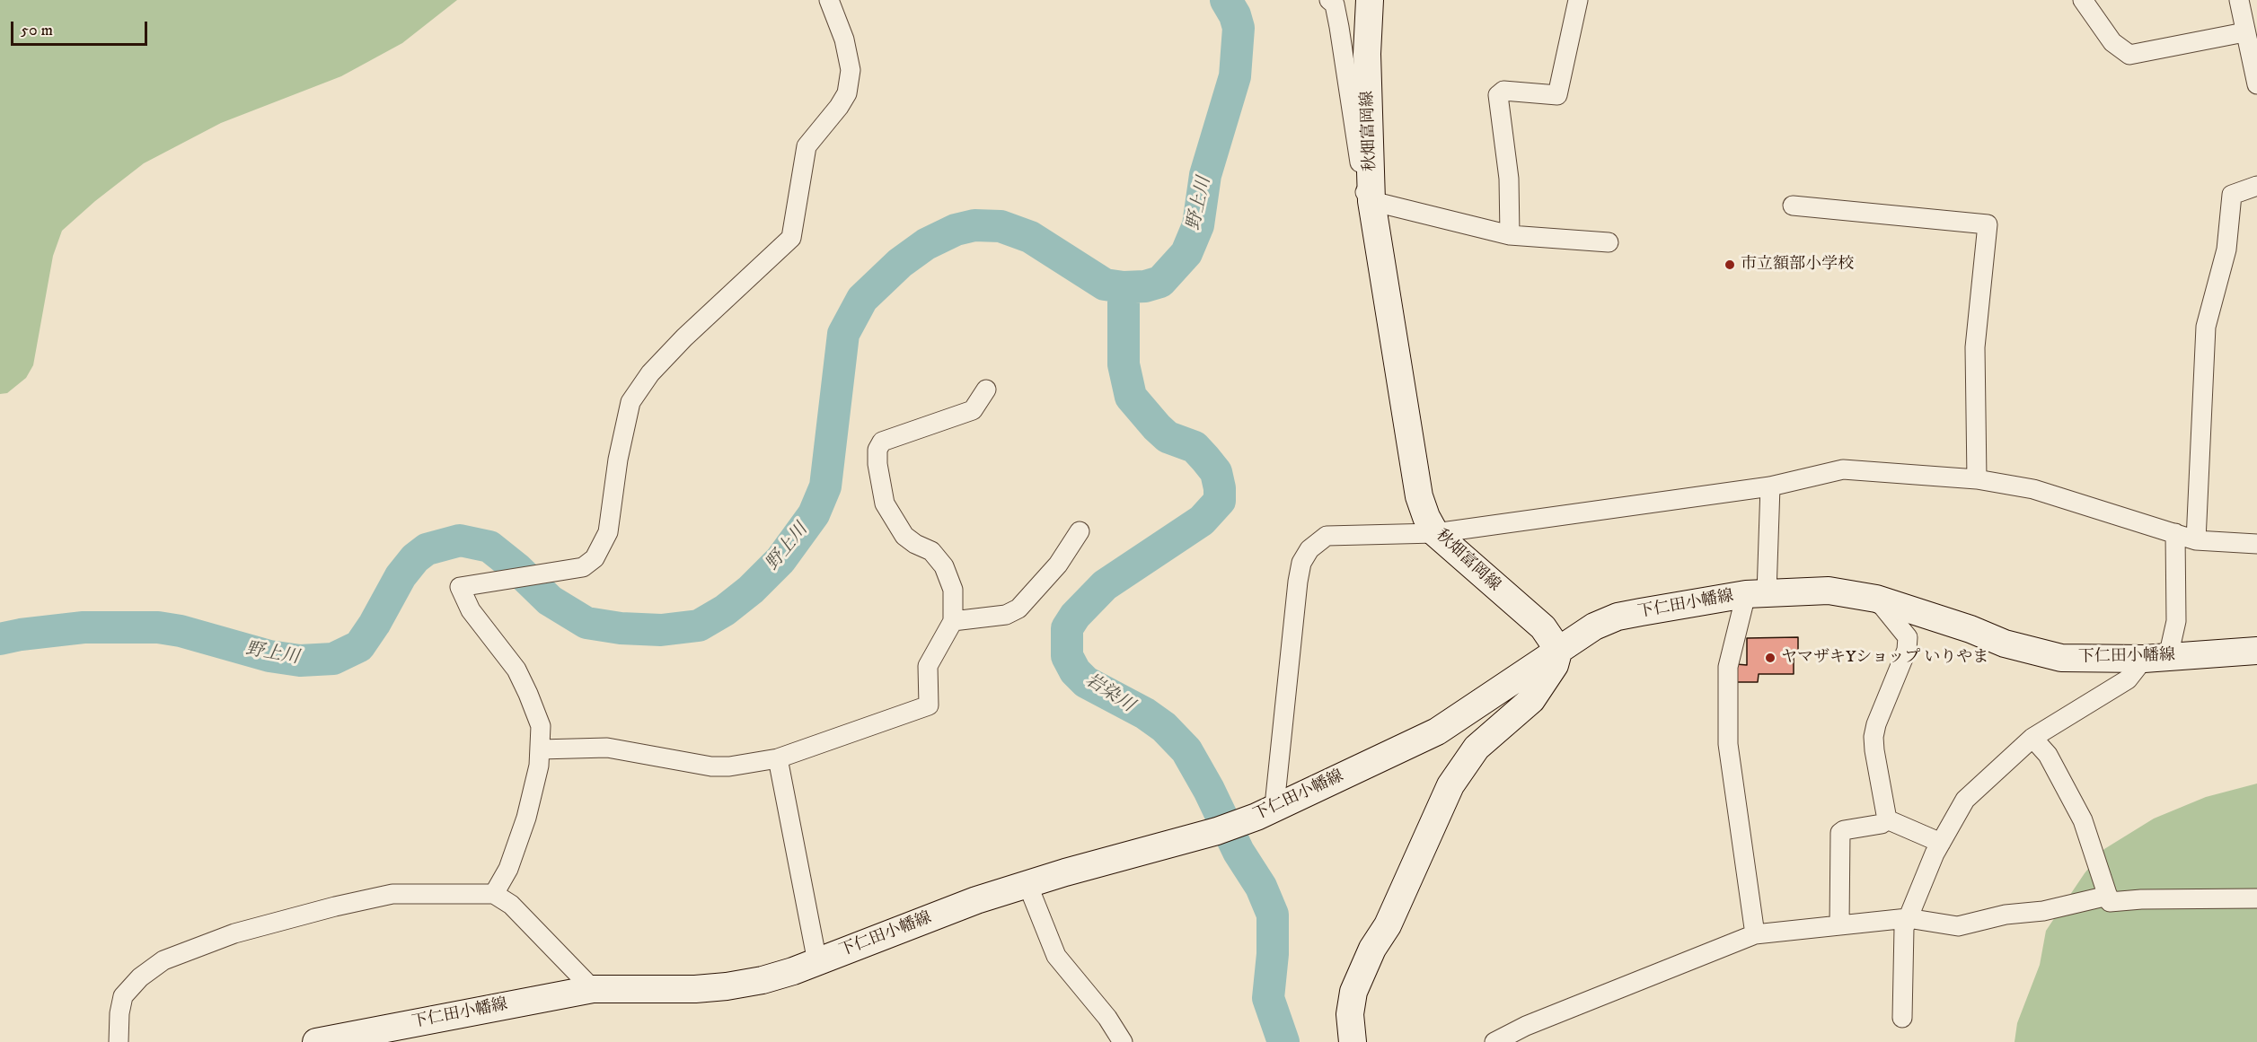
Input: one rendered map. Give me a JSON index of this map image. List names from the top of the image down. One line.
{"streets":{"main road":["秋畑富岡線","下仁田小幡線"]},"crossings":[["秋畑富岡線","下仁田小幡線"]],"water":["野上川","岩染川"],"places":["市立額部小学校","ヤマザキYショップ いりやま"],"scale_bar":"50 m"}
